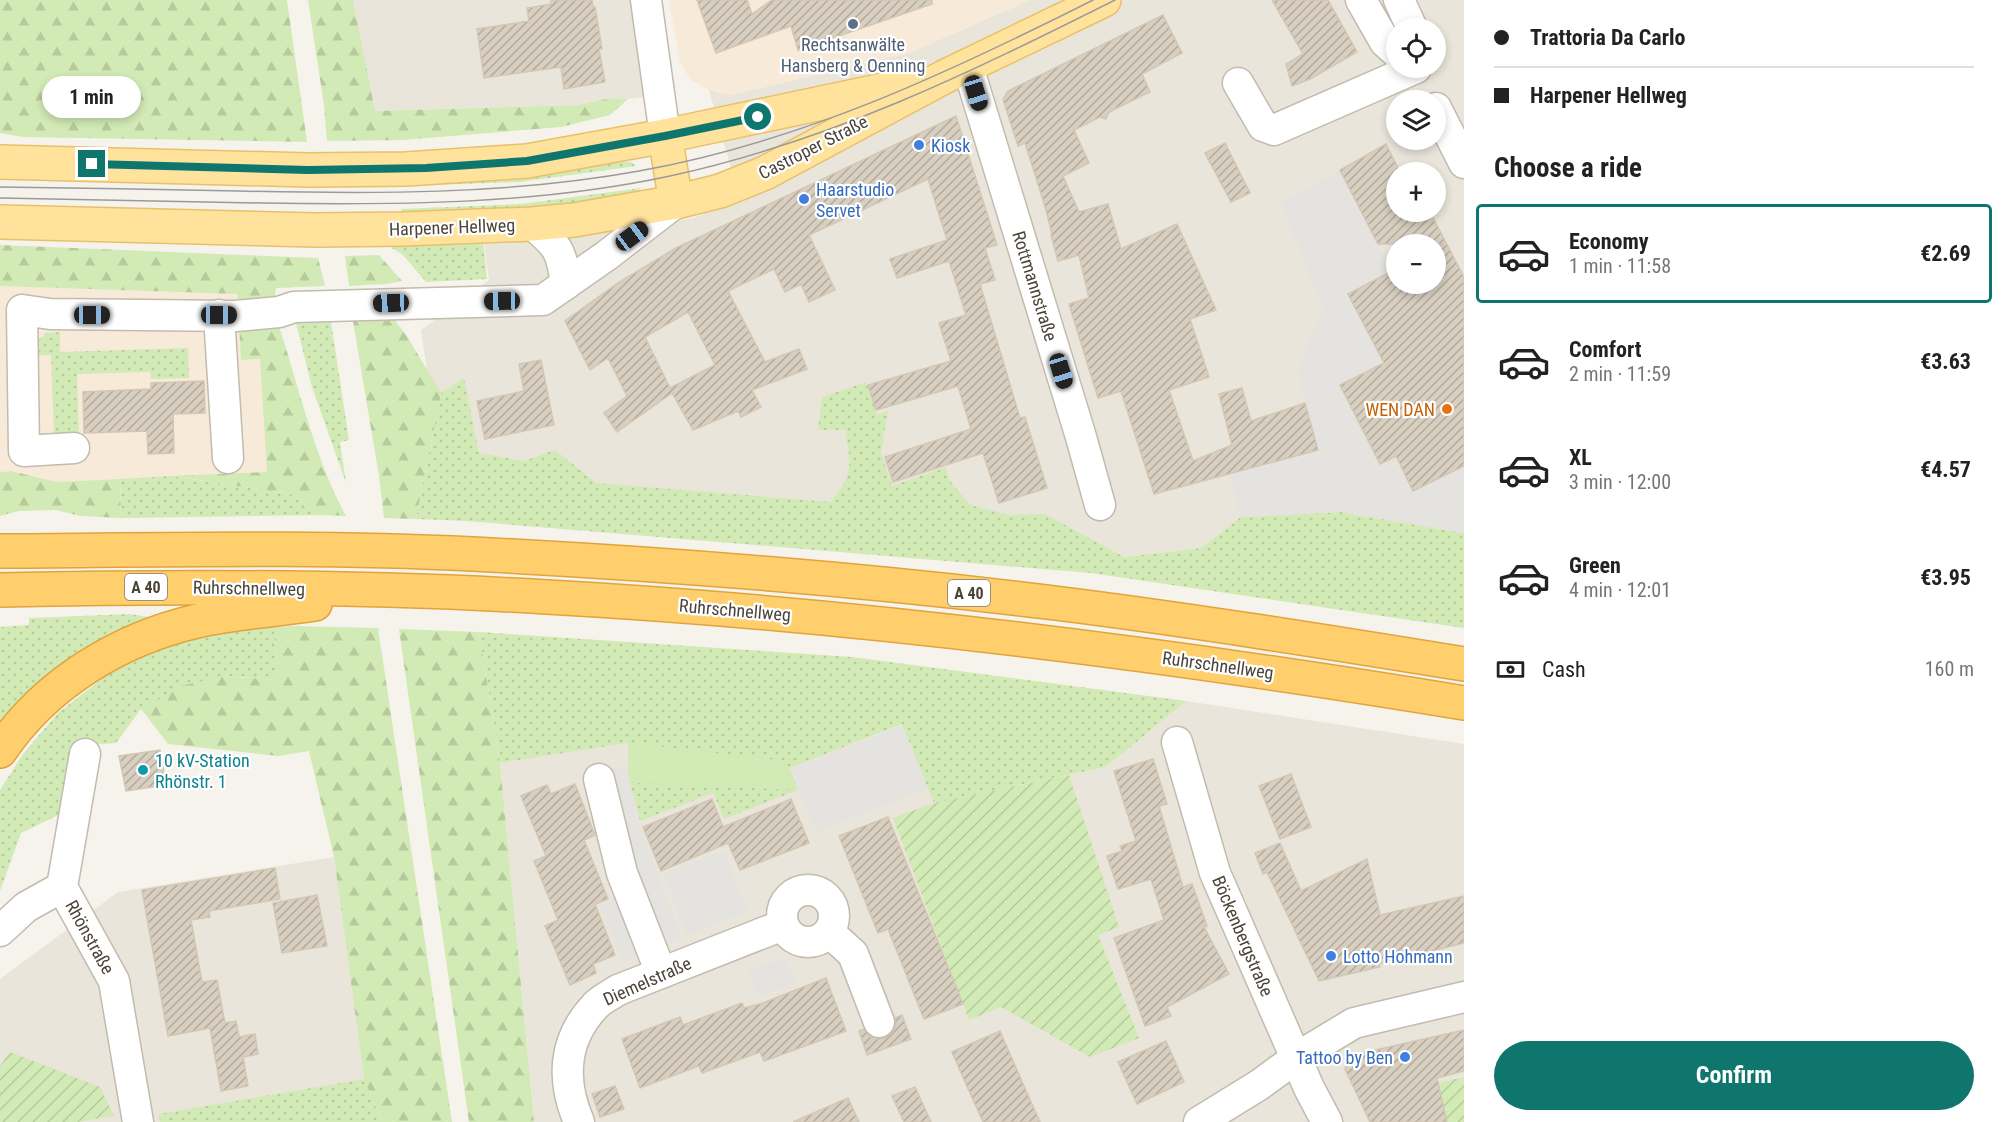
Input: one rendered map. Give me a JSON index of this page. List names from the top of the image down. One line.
{"streets":{"highway":["A 40","Ruhrschnellweg"],"main road":["Castroper Straße","Harpener Hellweg"],"street":["Rottmannstraße","Böckenbergstraße","Rhönstraße","Diemelstraße"]},"crossings":[["Castroper Straße","Harpener Hellweg"],["Castroper Straße","Rottmannstraße"]],"places":["Rechtsanwälte Hansberg & Oenning","Kiosk","Haarstudio Servet","WEN DAN","10 kV-Station Rhönstr. 1","Lotto Hohmann","Tattoo by Ben"],"page":{"banner":["Trattoria Da Carlo","Harpener Hellweg"],"map_buttons":["+","−"],"bubble":"1 min","heading":"Choose a ride","list":[{"name":"Economy","note":"1 min · 11:58","value":"€2.69"},{"name":"Comfort","note":"2 min · 11:59","value":"€3.63"},{"name":"XL","note":"3 min · 12:00","value":"€4.57"},{"name":"Green","note":"4 min · 12:01","value":"€3.95"}],"pay":["Cash","160 m"],"buttons":"Confirm"}}
